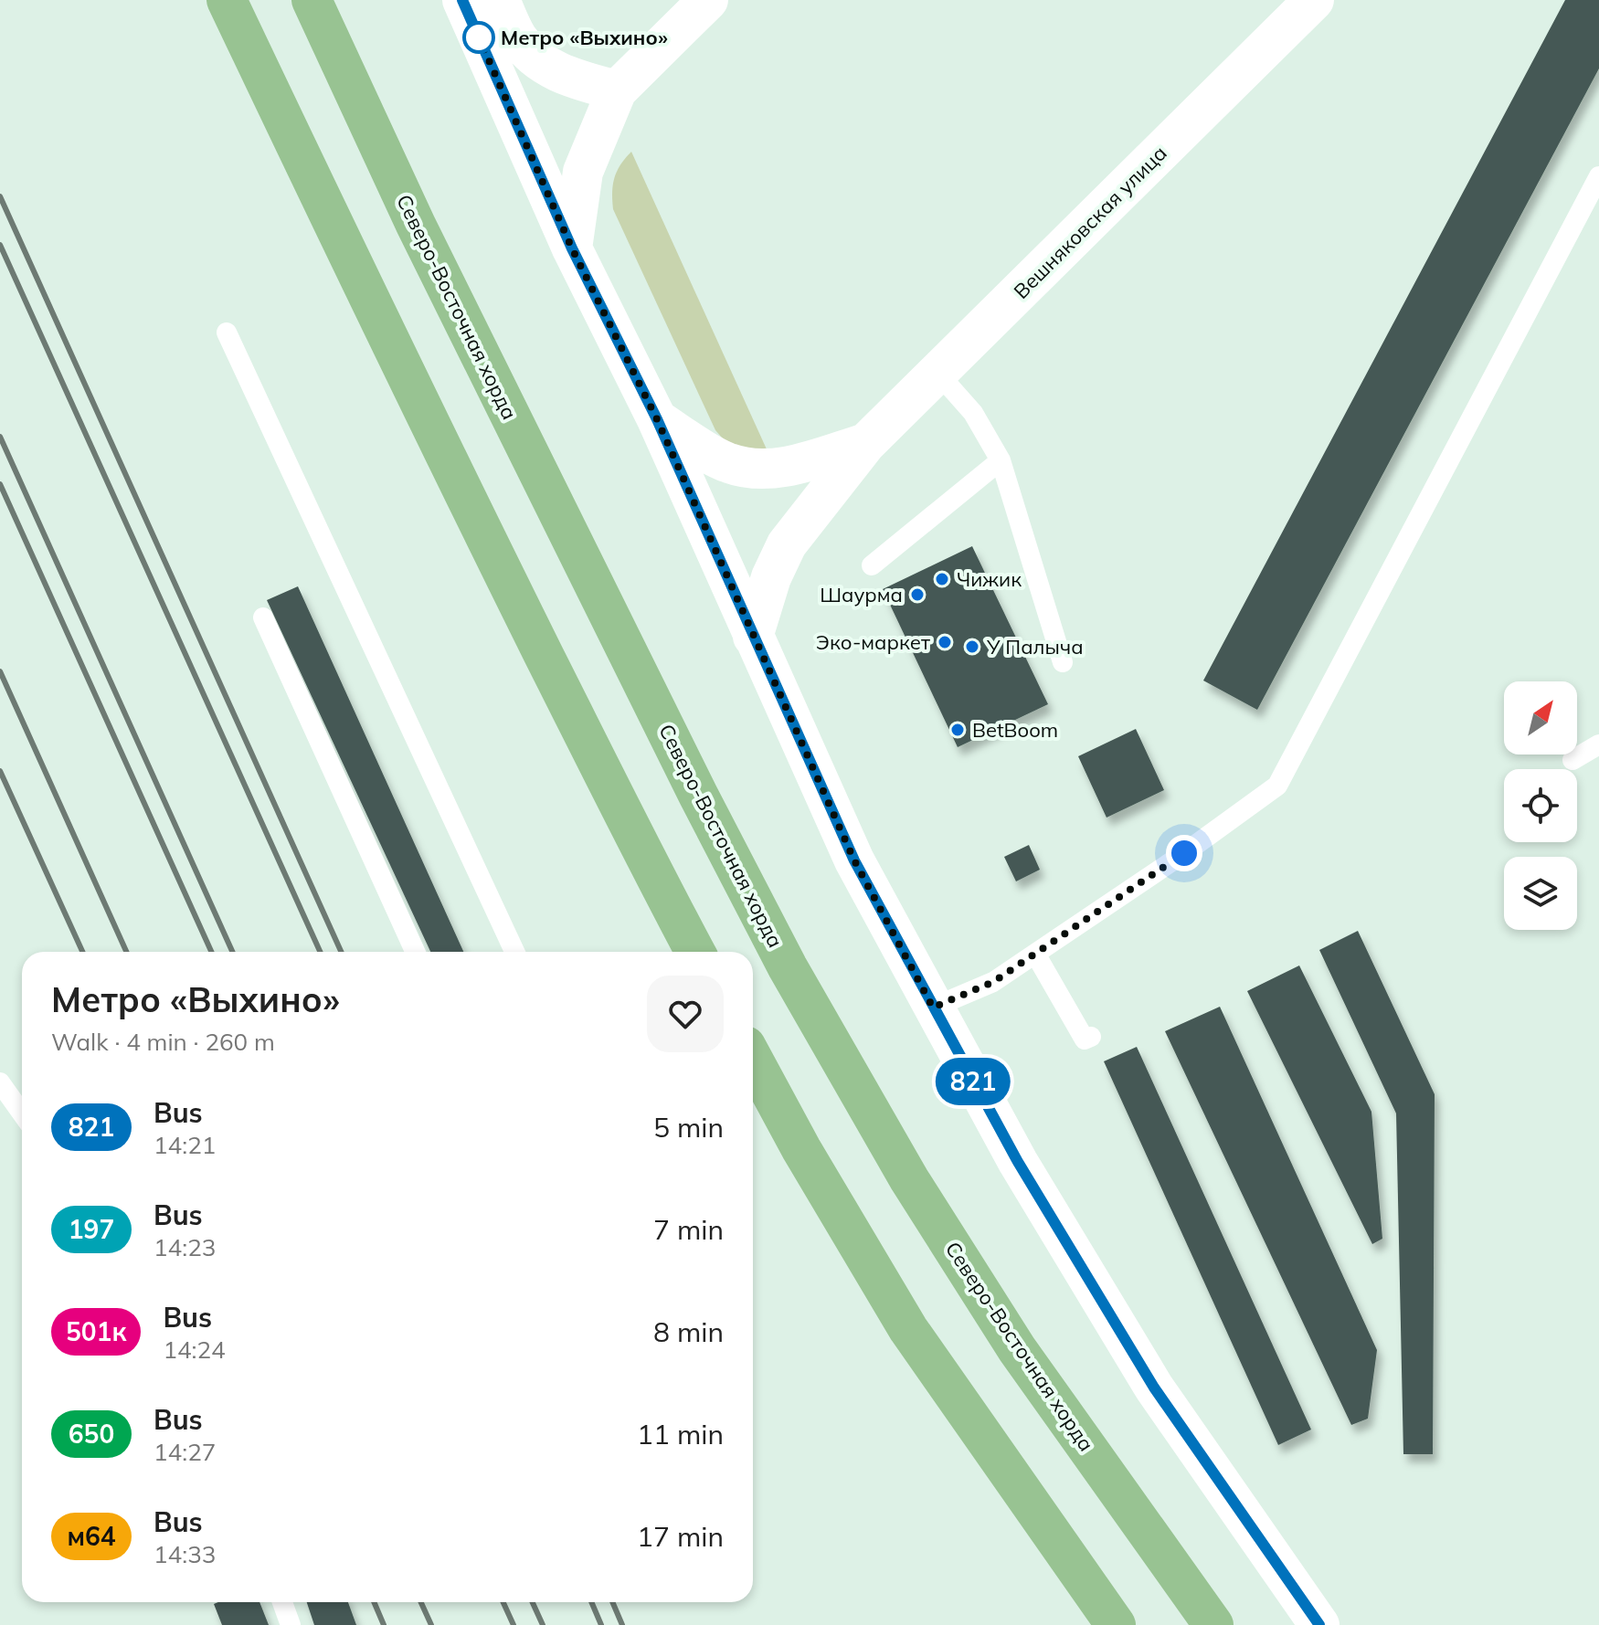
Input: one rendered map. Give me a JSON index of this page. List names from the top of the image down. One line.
{"streets":{"main road":["Северо-Восточная хорда"],"street":["Вешняковская улица"]},"places":["Метро «Выхино»","Чижик","Шаурма","Эко-маркет","У Палыча","BetBoom"],"lines":["bus line 821"],"north":"top right","page":{"on_map":"821","heading":["Метро «Выхино»","Walk · 4 min · 260 m"],"list":[{"mark":"821","name":"Bus","note":"14:21","value":"5 min"},{"mark":"197","name":"Bus","note":"14:23","value":"7 min"},{"mark":"501к","name":"Bus","note":"14:24","value":"8 min"},{"mark":"650","name":"Bus","note":"14:27","value":"11 min"},{"mark":"м64","name":"Bus","note":"14:33","value":"17 min"}]}}
